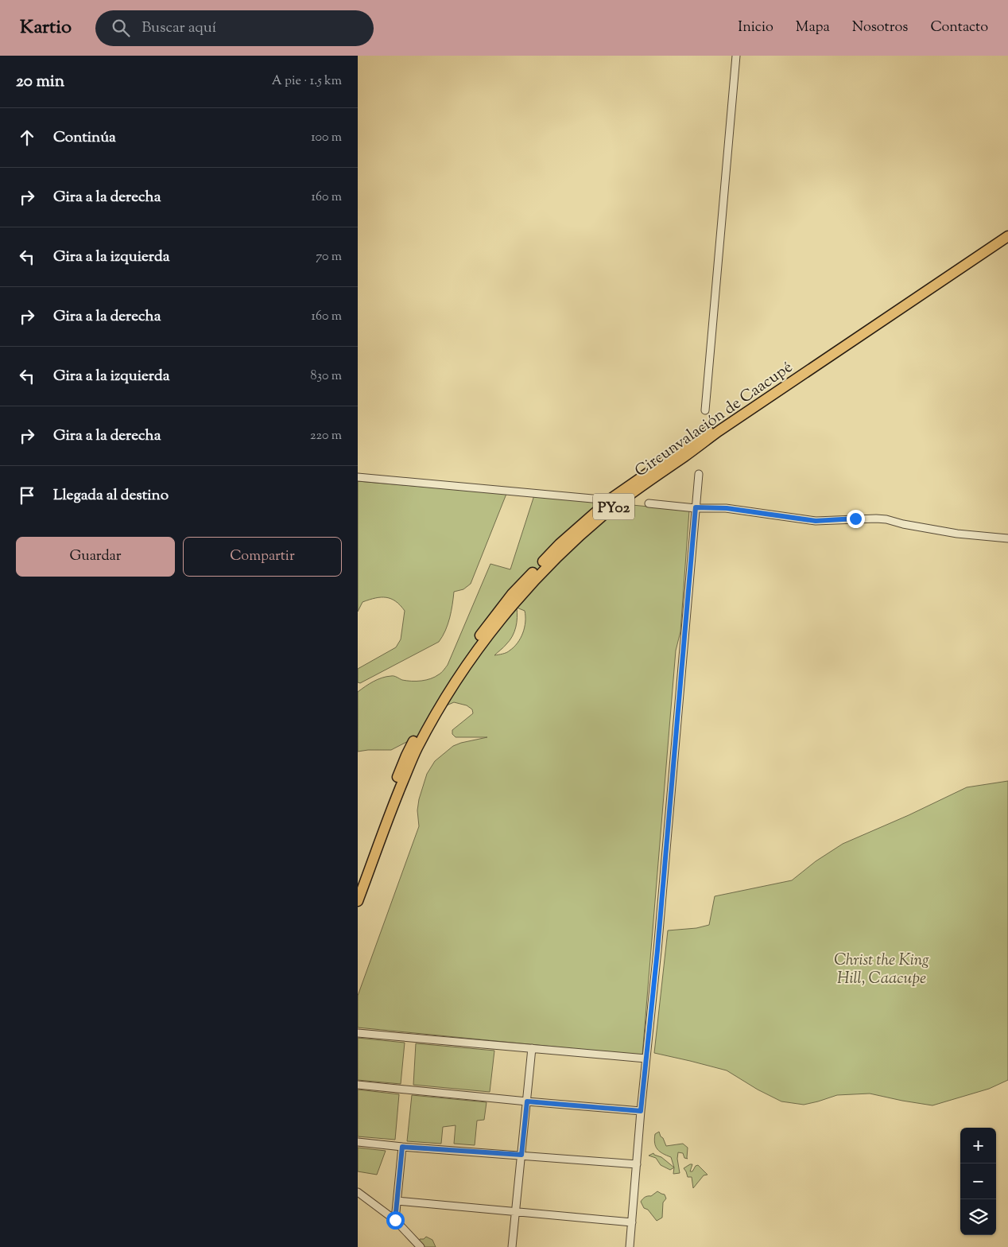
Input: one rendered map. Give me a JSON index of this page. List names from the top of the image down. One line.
{"streets":{"highway":["Circunvalación de Caacupé","PY02"]},"parks":["Christ the King Hill, Caacupe"],"page":{"header":"Kartio","search":"Buscar aquí","nav":["Inicio","Mapa","Nosotros","Contacto"],"heading":["20 min","A pie · 1.5 km"],"list":[["Continúa","100 m"],["Gira a la derecha","160 m"],["Gira a la izquierda","70 m"],["Gira a la derecha","160 m"],["Gira a la izquierda","830 m"],["Gira a la derecha","220 m"],"Llegada al destino"],"buttons":["Guardar","Compartir"],"map_buttons":["+","−"]}}
